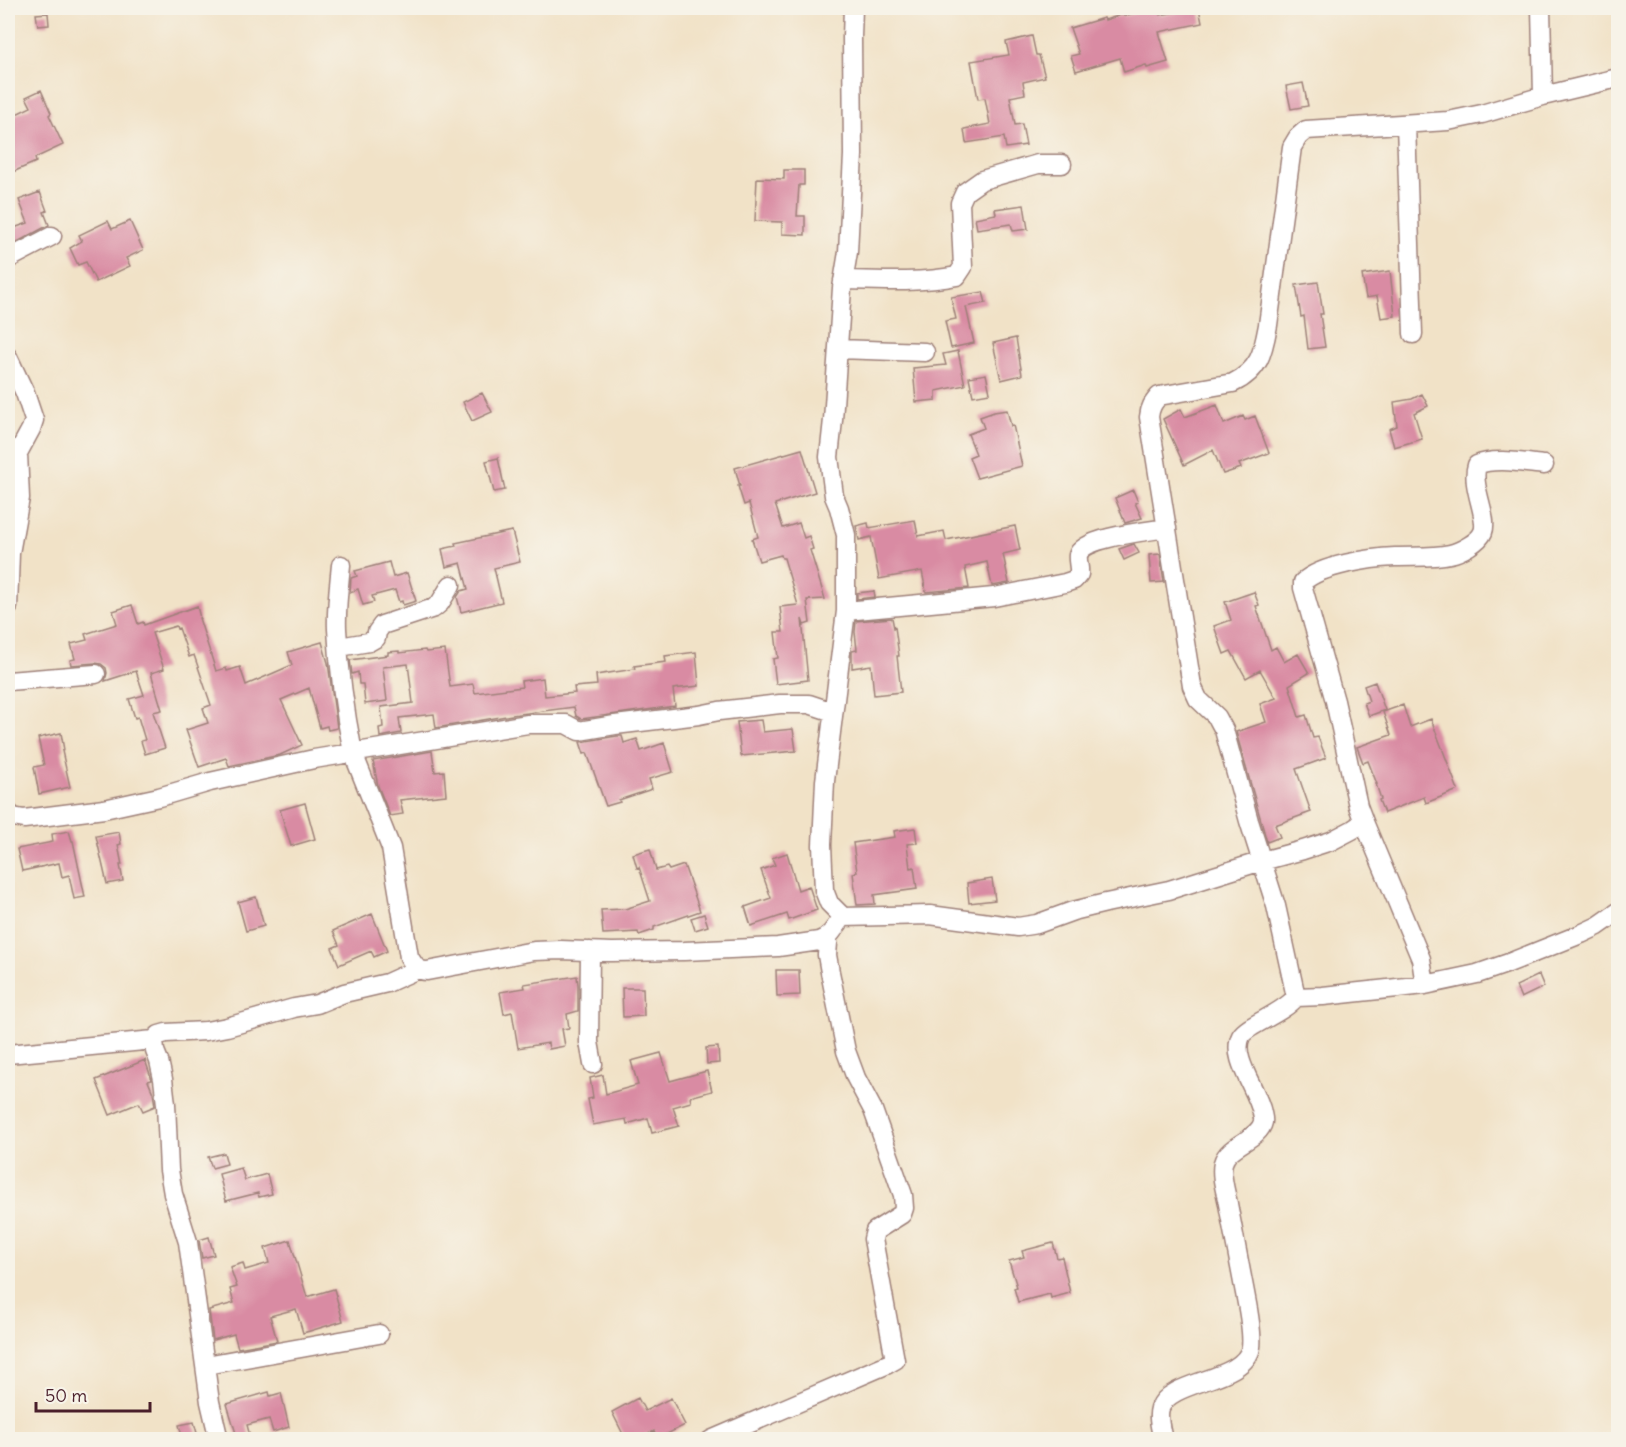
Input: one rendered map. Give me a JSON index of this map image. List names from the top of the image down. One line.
{"scale_bar":"50 m"}
